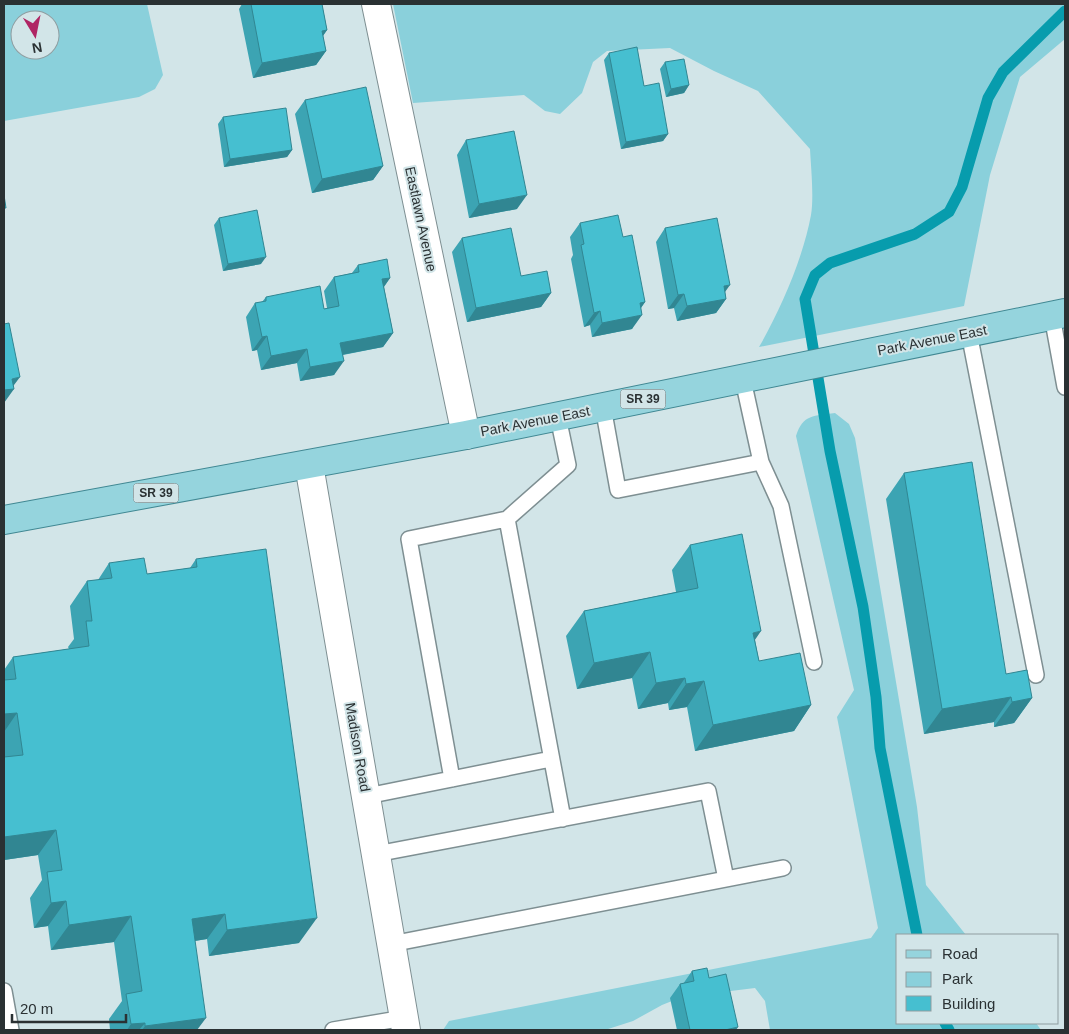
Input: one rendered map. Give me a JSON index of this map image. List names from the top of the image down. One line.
{"streets":{"main road":["Park Avenue East","SR 39"],"street":["Eastlawn Avenue","Madison Road"]},"crossings":[["Eastlawn Avenue","Park Avenue East"],["Park Avenue East","Madison Road"]],"legend":["Road","Park","Building"],"scale_bar":"20 m","north":"bottom"}
